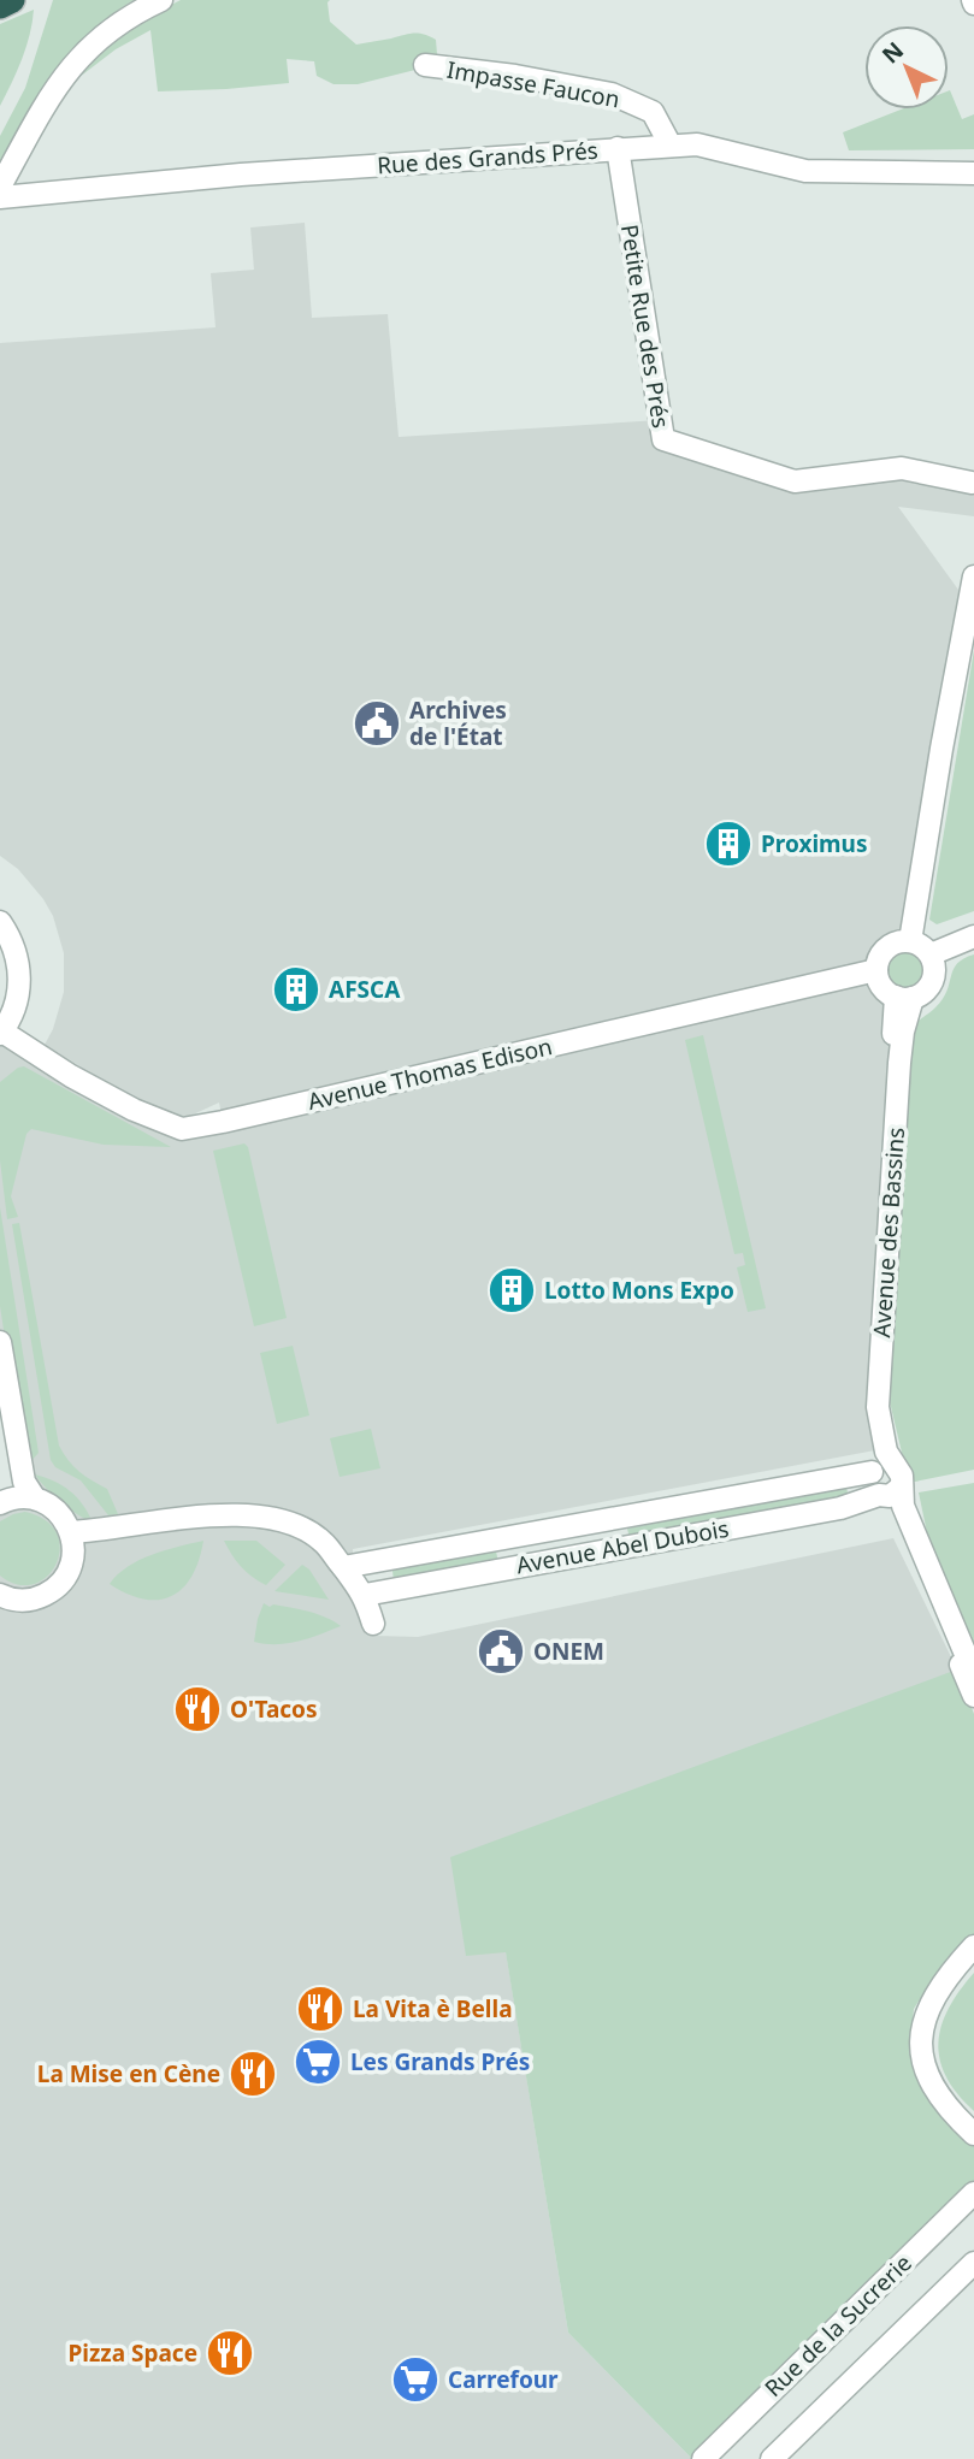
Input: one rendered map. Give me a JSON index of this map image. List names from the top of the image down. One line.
{"streets":{"street":["Impasse Faucon","Rue des Grands Prés","Petite Rue des Prés","Avenue Thomas Edison","Avenue des Bassins","Avenue Abel Dubois","Rue de la Sucrerie"]},"crossings":[["Impasse Faucon","Rue des Grands Prés"],["Rue des Grands Prés","Petite Rue des Prés"],["Avenue Thomas Edison","Avenue des Bassins"],["Avenue des Bassins","Avenue Abel Dubois"]],"places":{"public building":["Archives de l'État","ONEM"],"building":["Proximus","AFSCA","Lotto Mons Expo"],"restaurant":["O'Tacos","La Vita è Bella","La Mise en Cène","Pizza Space"],"supermarket":["Les Grands Prés","Carrefour"]},"north":"top left"}
